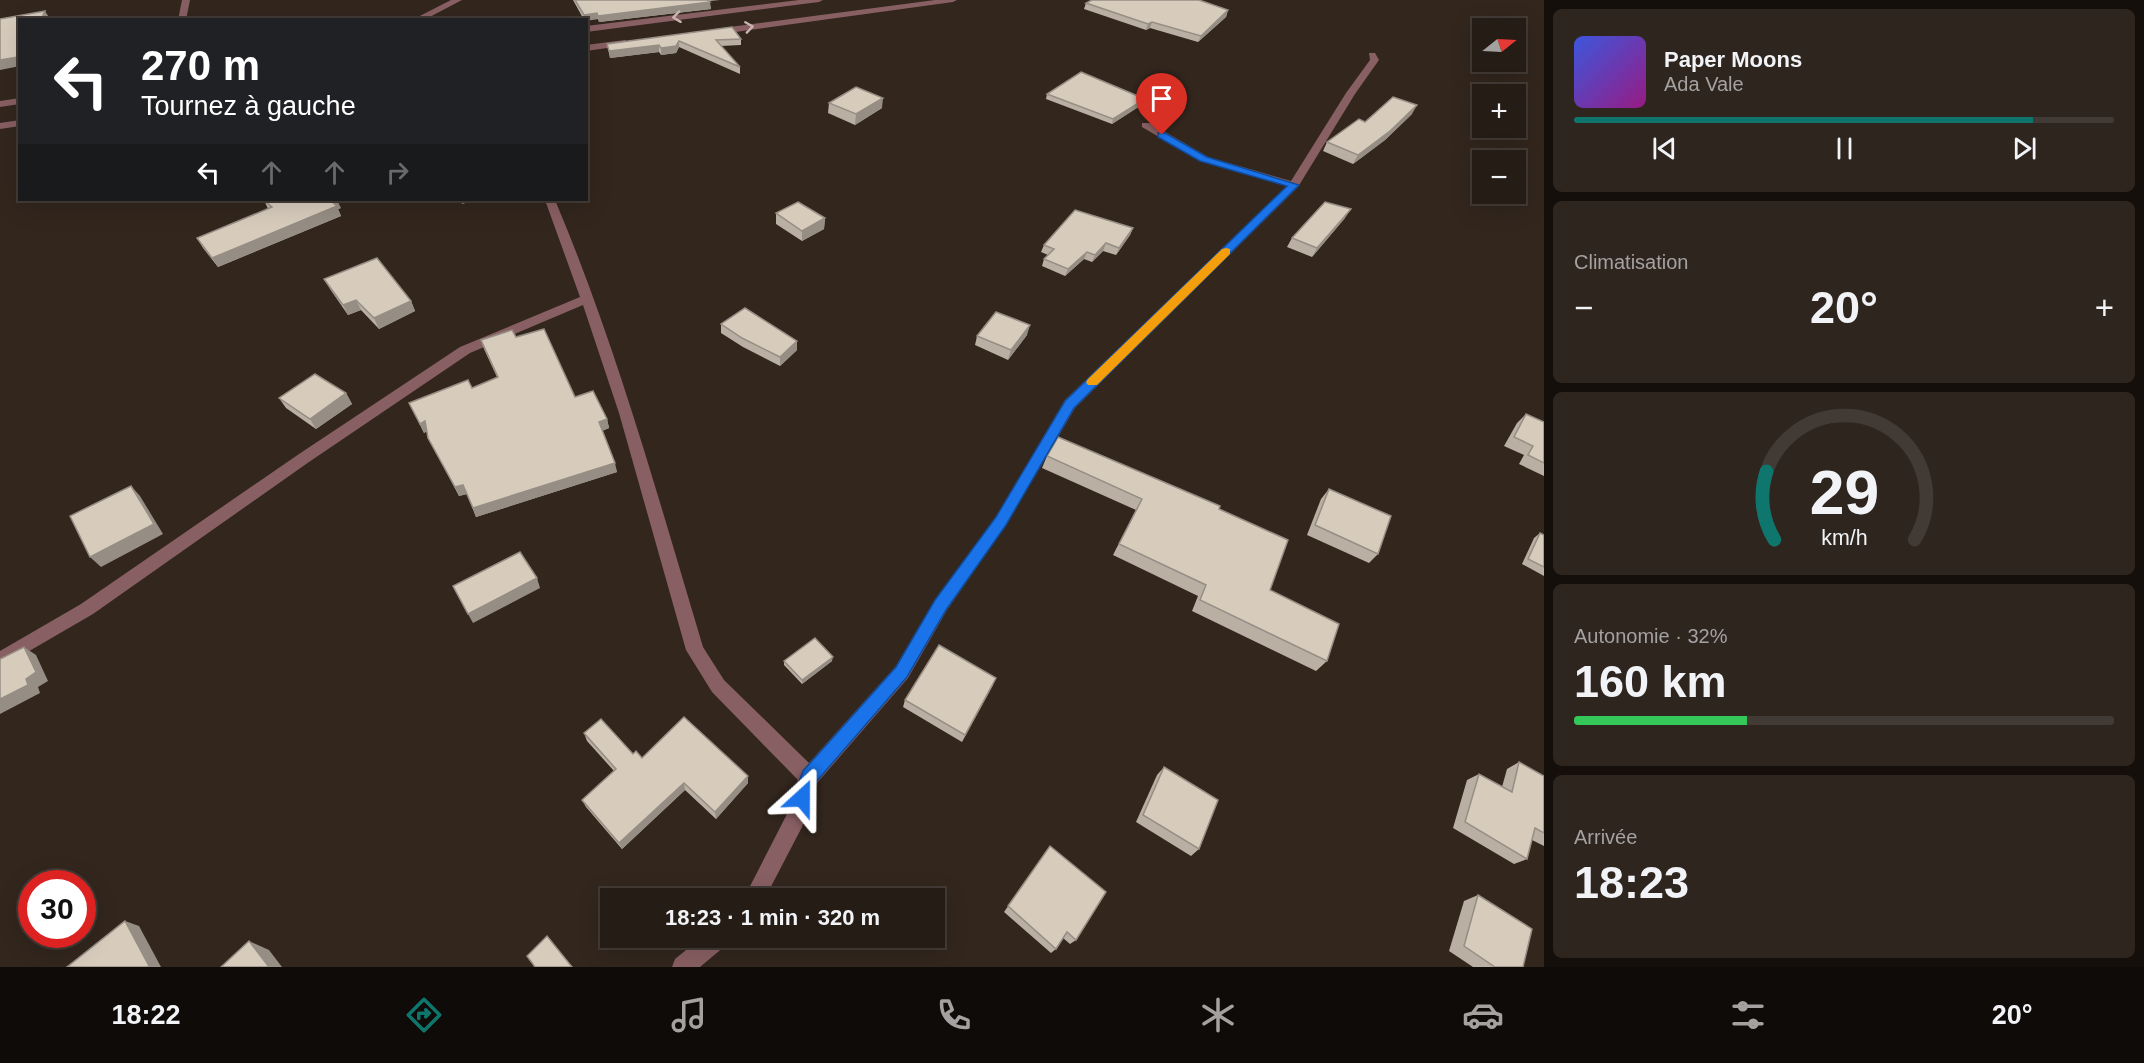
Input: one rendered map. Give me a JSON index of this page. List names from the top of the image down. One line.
{"north":"right","page":{"map_buttons":["+","−"],"turn":["270 m","Tournez à gauche"],"song":["Paper Moons","Ada Vale"],"tile":["Climatisation",["Autonomie · 32%","160 km"],["Arrivée","18:23"]],"heat":["−","20°","+"],"limit":"30","trip":"18:23 · 1 min · 320 m","tabs":["18:22","20°"],"gauge":["29","km/h"]}}
